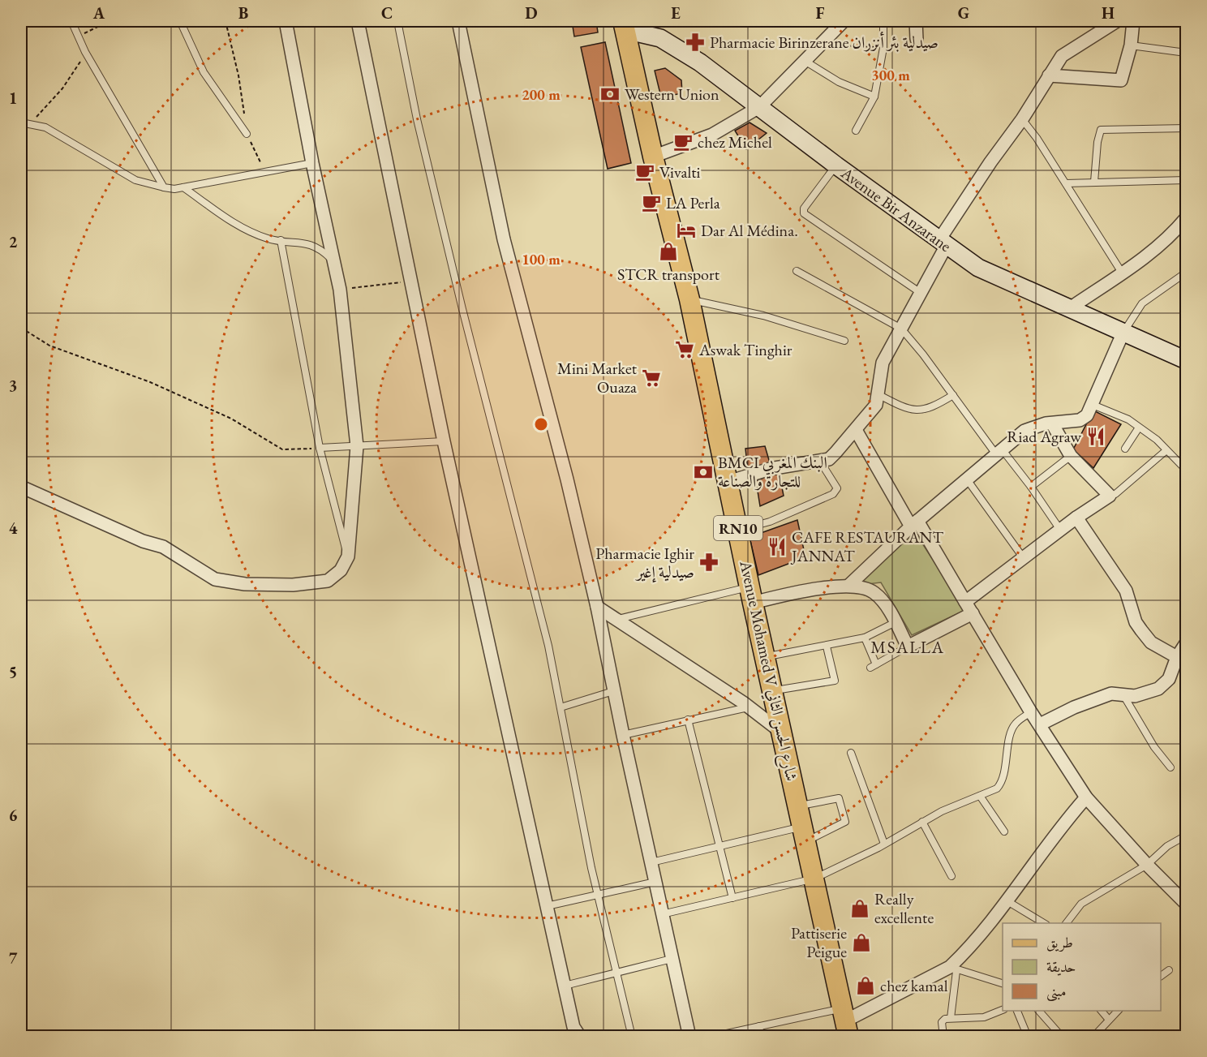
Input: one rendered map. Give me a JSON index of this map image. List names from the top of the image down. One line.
{"streets":{"main road":["RN10","Avenue Mohamed V شارع الحسن الثاني"],"street":["Avenue Bir Anzarane"]},"crossings":[["Avenue Bir Anzarane","Avenue Mohamed V شارع الحسن الثاني"]],"districts":["MSALLA"],"places":{"pharmacy":["Pharmacie Birinzerane صيدلية بئر أنزران","Pharmacie Ighir صيدلية إغير"],"bank":["Western Union","BMCI البنك المغربي للتجارة والصناعة"],"cafe":["chez Michel","Vivalti","LA Perla"],"hotel":["Dar Al Médina."],"shop":["STCR transport","Really excellente","Pattiserie Peigue","chez kamal"],"supermarket":["Aswak Tinghir","Mini Market Ouaza"],"restaurant":["Riad Agraw","CAFE RESTAURANT JANNAT"]},"legend":["طريق","حديقة","مبنى"],"grid":{"columns":["A","B","C","D","E","F","G","H"],"rows":["1","2","3","4","5","6","7"]},"rings":["300 m","200 m","100 m"]}
